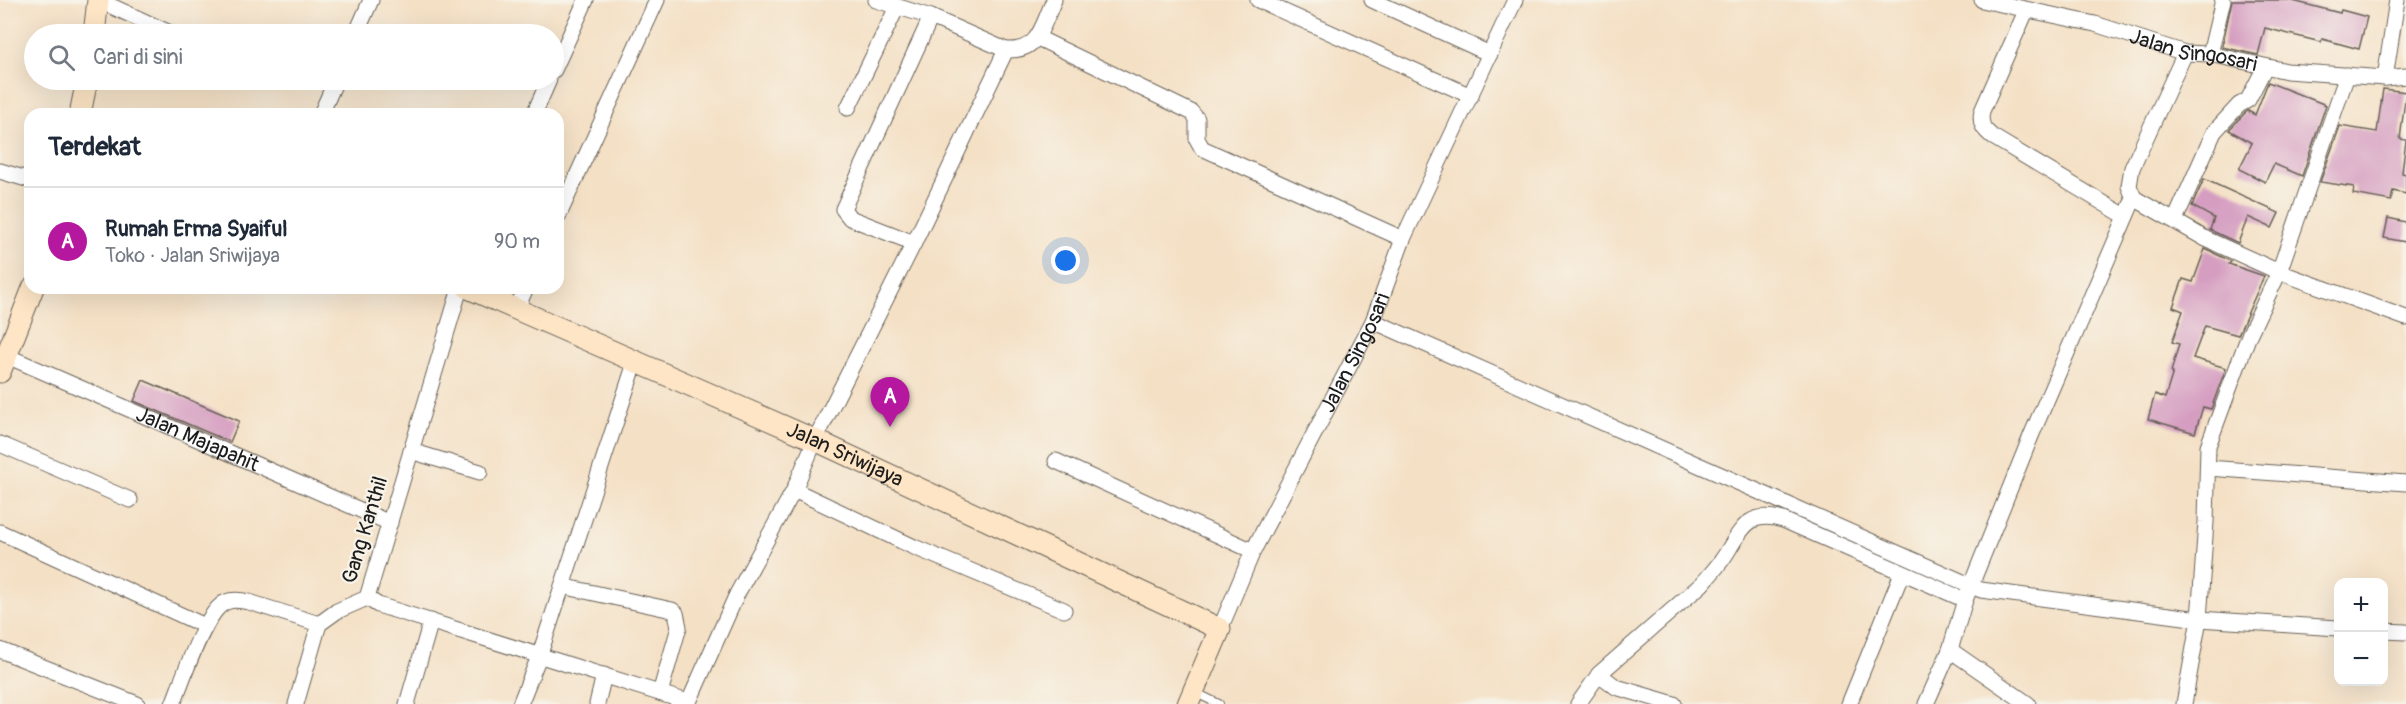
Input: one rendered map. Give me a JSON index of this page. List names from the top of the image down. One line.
{"streets":{"street":["Jalan Singosari","Jalan Majapahit","Jalan Sriwijaya","Gang Kanthil"]},"crossings":[["Jalan Singosari","Jalan Sriwijaya"],["Jalan Majapahit","Gang Kanthil"]],"page":{"search":"Cari di sini","heading":"Terdekat","list":[{"mark":"A","name":"Rumah Erma Syaiful","note":"Toko · Jalan Sriwijaya","value":"90 m"}],"pins":"A","map_buttons":["+","−"]}}
